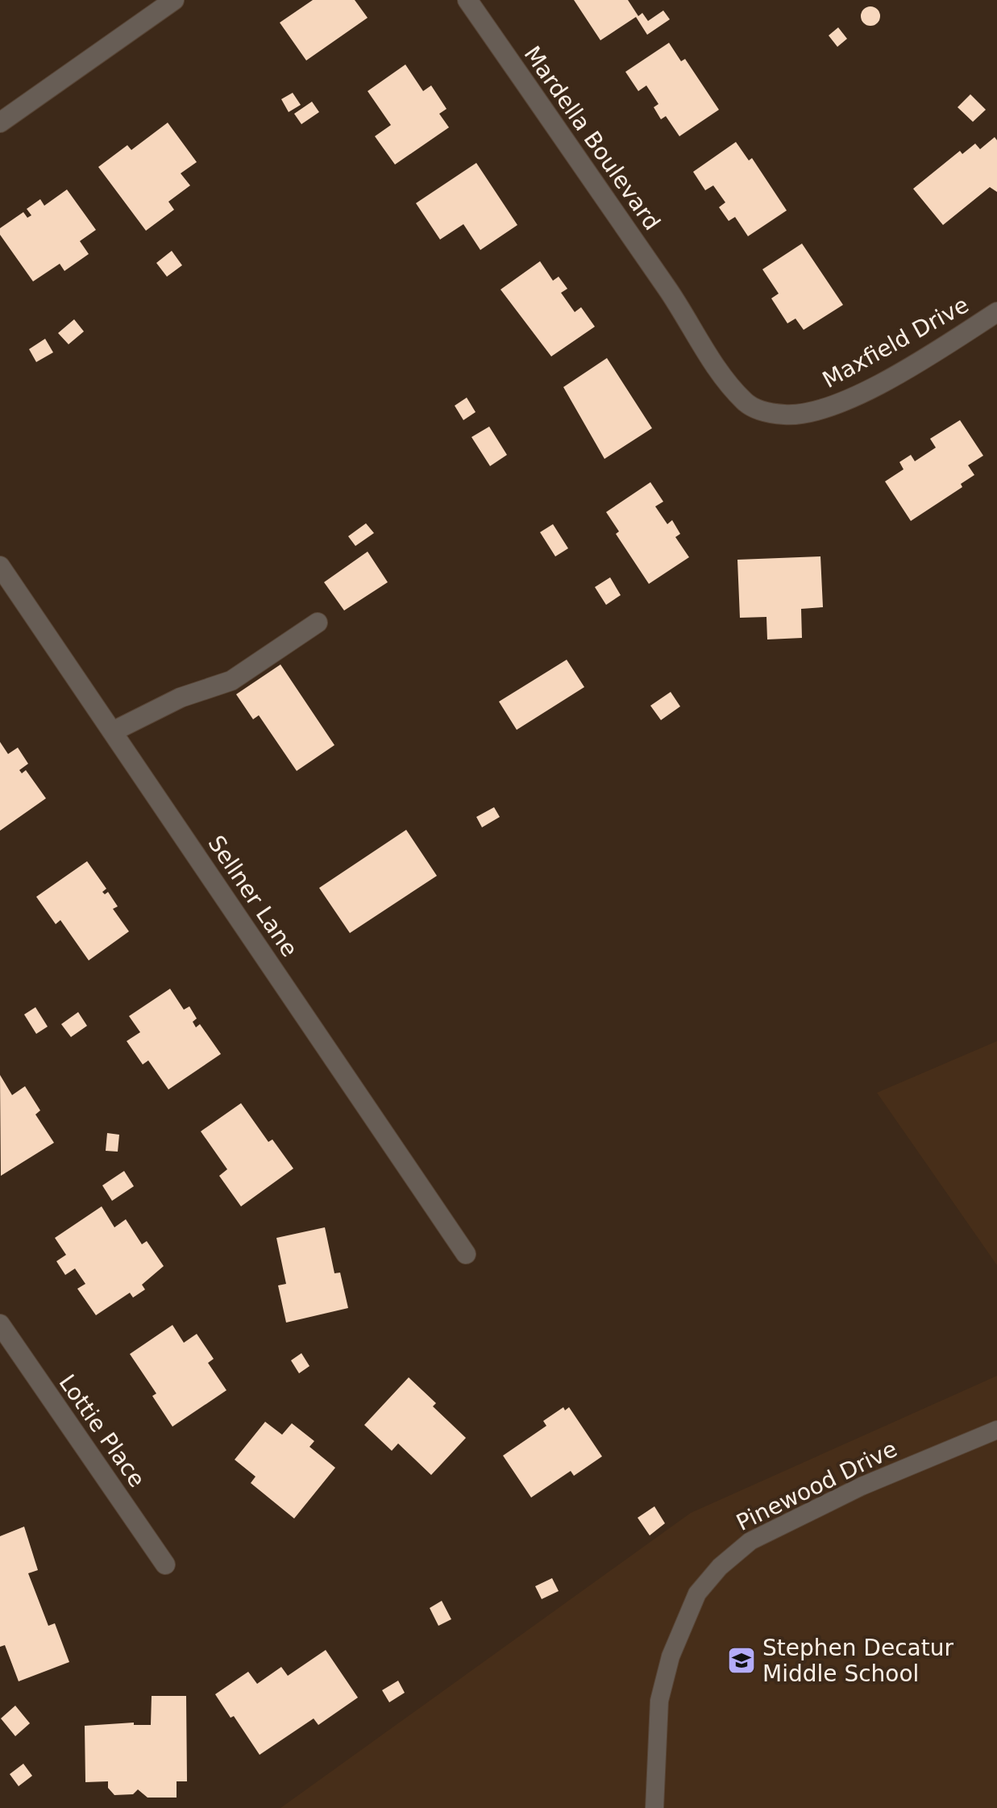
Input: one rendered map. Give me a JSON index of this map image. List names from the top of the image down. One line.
{"streets":{"street":["Mardella Boulevard","Maxfield Drive","Sellner Lane","Lottie Place"],"lane":["Pinewood Drive"]},"crossings":[["Mardella Boulevard","Maxfield Drive"]],"places":{"school or university":["Stephen Decatur Middle School"]}}
